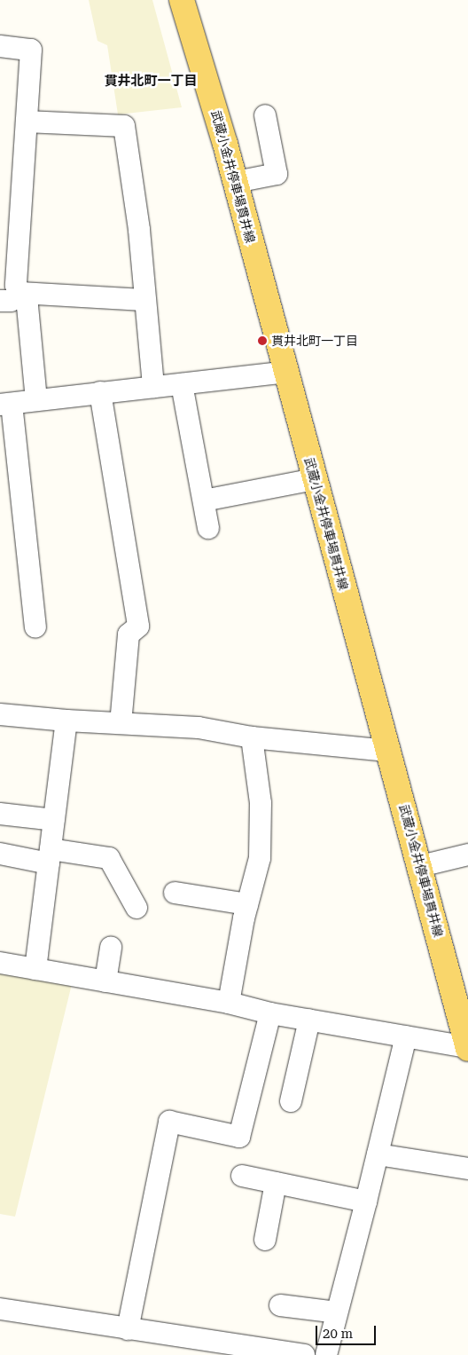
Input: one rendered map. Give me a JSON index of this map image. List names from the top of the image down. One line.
{"streets":{"main road":["武蔵小金井停車場貫井線"]},"districts":["貫井北町一丁目"],"places":["貫井北町一丁目"],"scale_bar":"20 m"}
